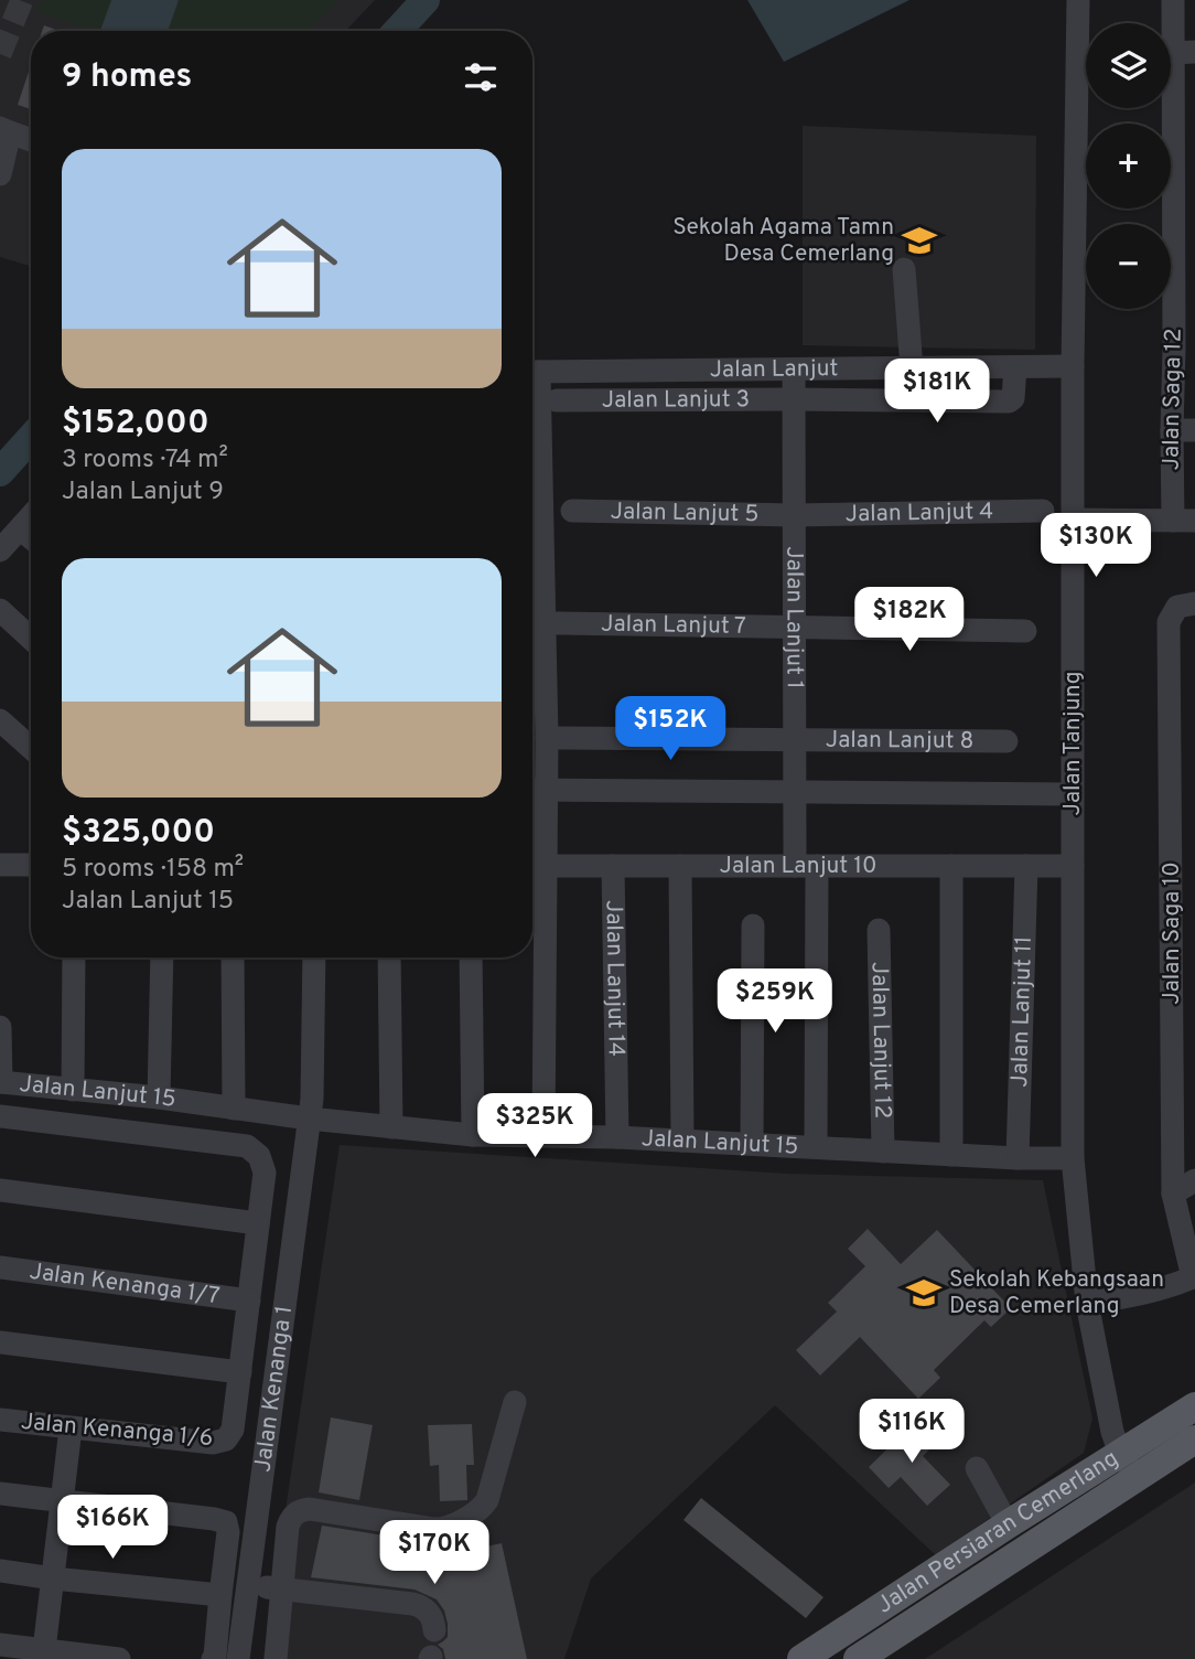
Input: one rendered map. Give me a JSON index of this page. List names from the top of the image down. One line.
{"streets":{"main road":["Jalan Persiaran Cemerlang"],"street":["Jalan Lanjut","Jalan Saga 12","Jalan Lanjut 3","Jalan Lanjut 5","Jalan Lanjut 4","Jalan Lanjut 1","Jalan Lanjut 7","Jalan Lanjut 8","Jalan Tanjung","Jalan Lanjut 10","Jalan Saga 10","Jalan Lanjut 14","Jalan Lanjut 11","Jalan Lanjut 12","Jalan Lanjut 15","Jalan Kenanga 1/7","Jalan Kenanga 1","Jalan Kenanga 1/6"]},"crossings":[["Jalan Lanjut","Jalan Lanjut 3"],["Jalan Lanjut","Jalan Lanjut 1"],["Jalan Lanjut","Jalan Tanjung"],["Jalan Lanjut 3","Jalan Lanjut 1"],["Jalan Lanjut 5","Jalan Lanjut 4"],["Jalan Lanjut 5","Jalan Lanjut 1"],["Jalan Lanjut 4","Jalan Lanjut 1"],["Jalan Lanjut 1","Jalan Lanjut 7"],["Jalan Lanjut 1","Jalan Lanjut 8"],["Jalan Lanjut 1","Jalan Lanjut 10"],["Jalan Lanjut 1","Jalan Lanjut 15"],["Jalan Tanjung","Jalan Lanjut 10"],["Jalan Tanjung","Jalan Lanjut 15"],["Jalan Tanjung","Jalan Persiaran Cemerlang"],["Jalan Lanjut 10","Jalan Lanjut 14"],["Jalan Lanjut 10","Jalan Lanjut 11"],["Jalan Lanjut 14","Jalan Lanjut 15"],["Jalan Lanjut 11","Jalan Lanjut 15"],["Jalan Lanjut 12","Jalan Lanjut 15"],["Jalan Lanjut 15","Jalan Kenanga 1"]],"places":{"school or university":["Sekolah Agama Tamn Desa Cemerlang","Sekolah Kebangsaan Desa Cemerlang"]},"page":{"map_buttons":["+","−"],"heading":"9 homes","list":[{"name":"$152,000","note":"3 rooms · 74 m² · Jalan Lanjut 9"},{"name":"$325,000","note":"5 rooms · 158 m² · Jalan Lanjut 15"}],"price":["$181K","$130K","$182K","$152K","$259K","$325K","$116K","$166K","$170K"]}}
